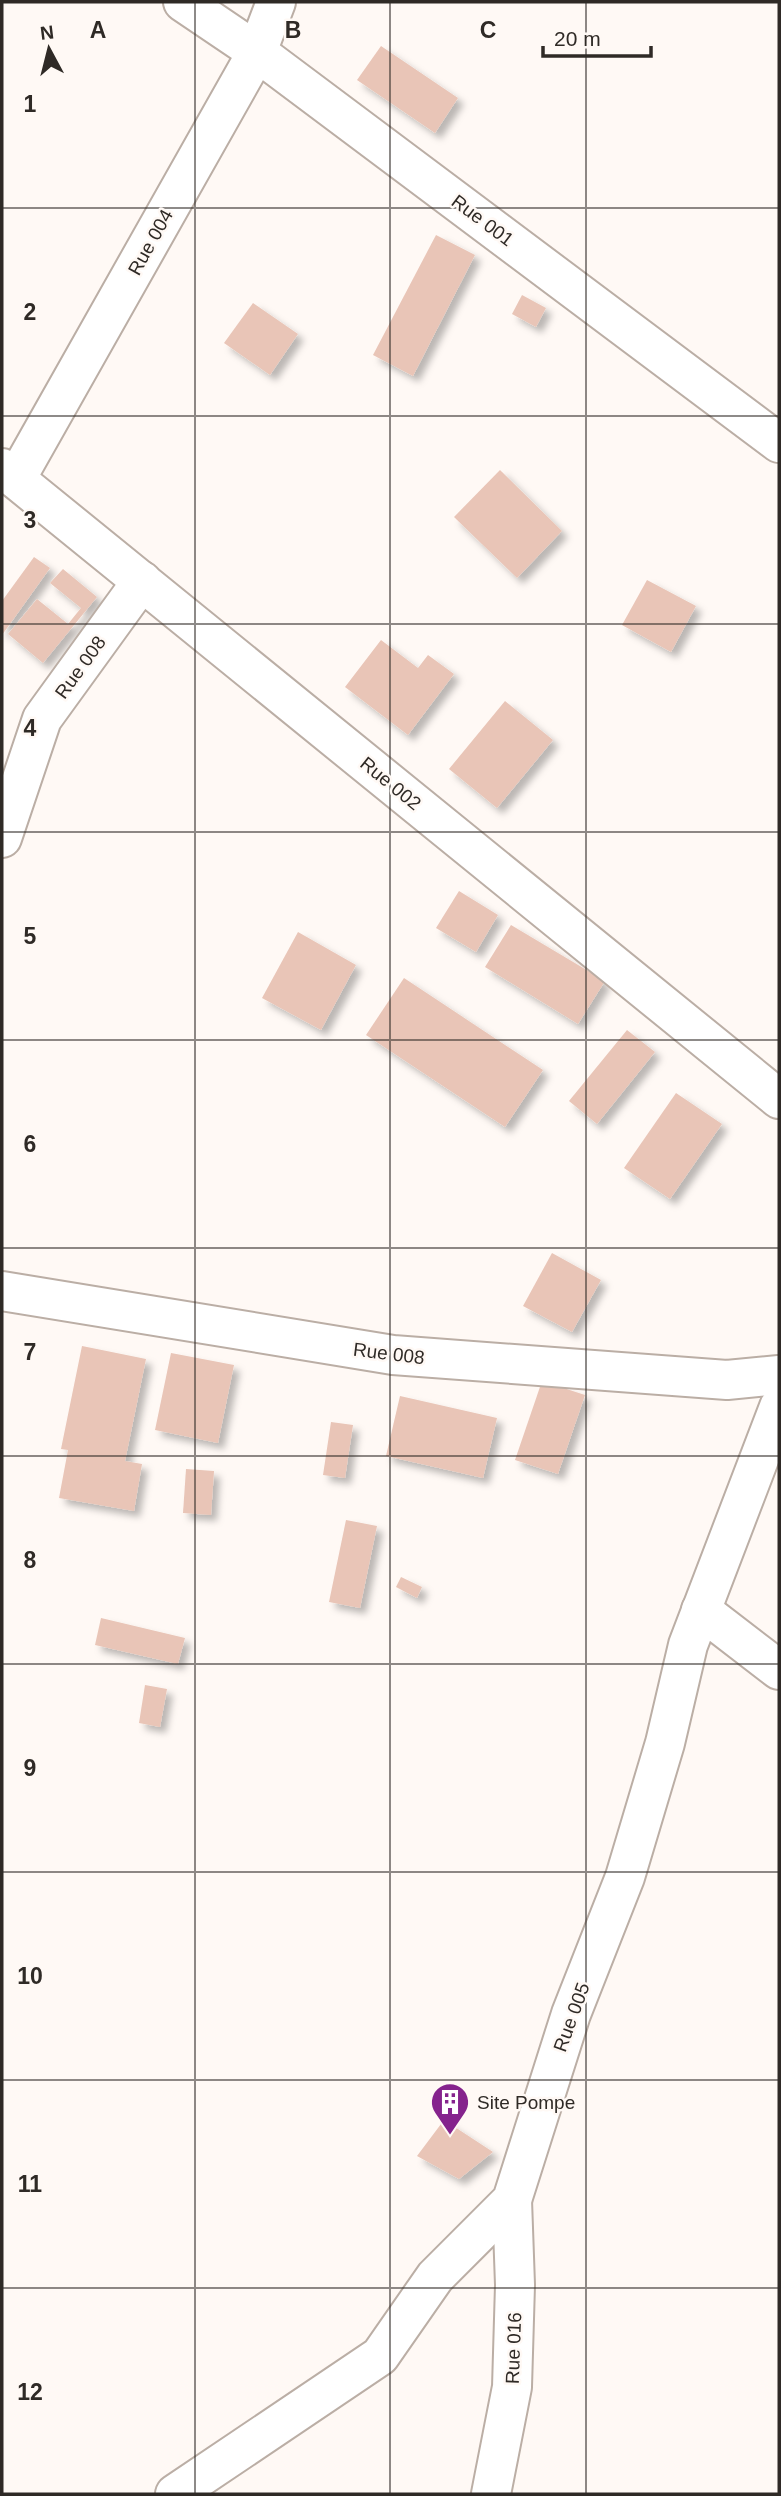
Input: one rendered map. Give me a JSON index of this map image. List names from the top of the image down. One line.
{"streets":{"street":["Rue 001","Rue 004","Rue 008","Rue 002","Rue 005","Rue 016"]},"crossings":[["Rue 001","Rue 004"],["Rue 004","Rue 002"],["Rue 008","Rue 002"],["Rue 005","Rue 016"]],"places":{"building":["Site Pompe"]},"scale_bar":"20 m","north":"top","grid":{"columns":["A","B","C"],"rows":["1","2","3","4","5","6","7","8","9","10","11","12"]}}
